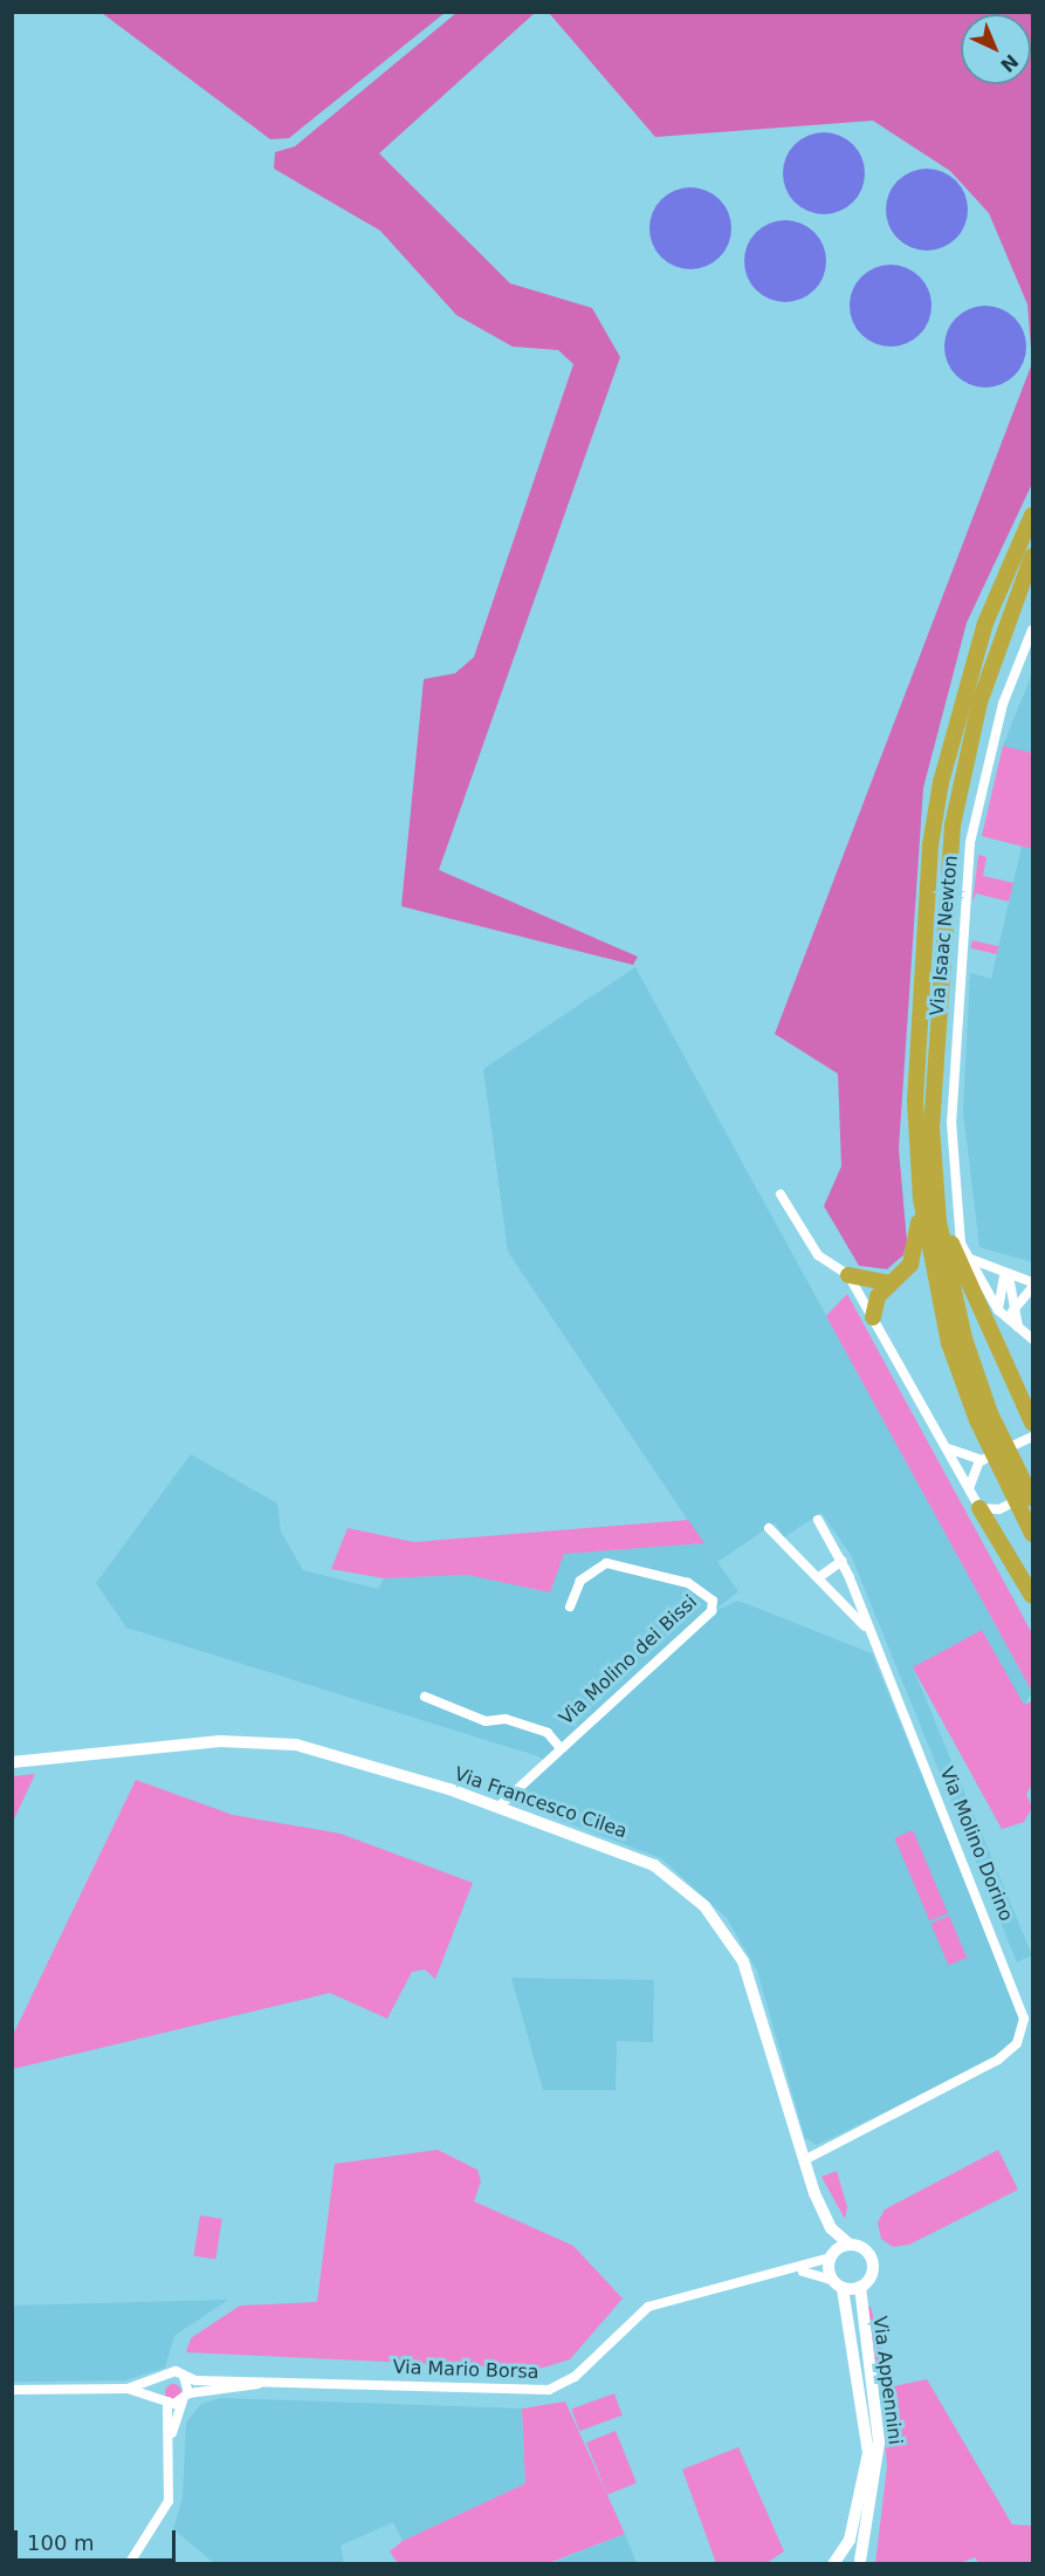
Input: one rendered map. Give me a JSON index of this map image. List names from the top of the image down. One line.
{"streets":{"street":["Via Isaac Newton","Via Molino dei Bissi","Via Francesco Cilea","Via Molino Dorino","Via Mario Borsa","Via Appennini"]},"crossings":[["Via Molino dei Bissi","Via Francesco Cilea"],["Via Francesco Cilea","Via Molino Dorino"],["Via Francesco Cilea","Via Mario Borsa"],["Via Francesco Cilea","Via Appennini"],["Via Mario Borsa","Via Appennini"]],"scale_bar":"100 m","north":"bottom right"}
